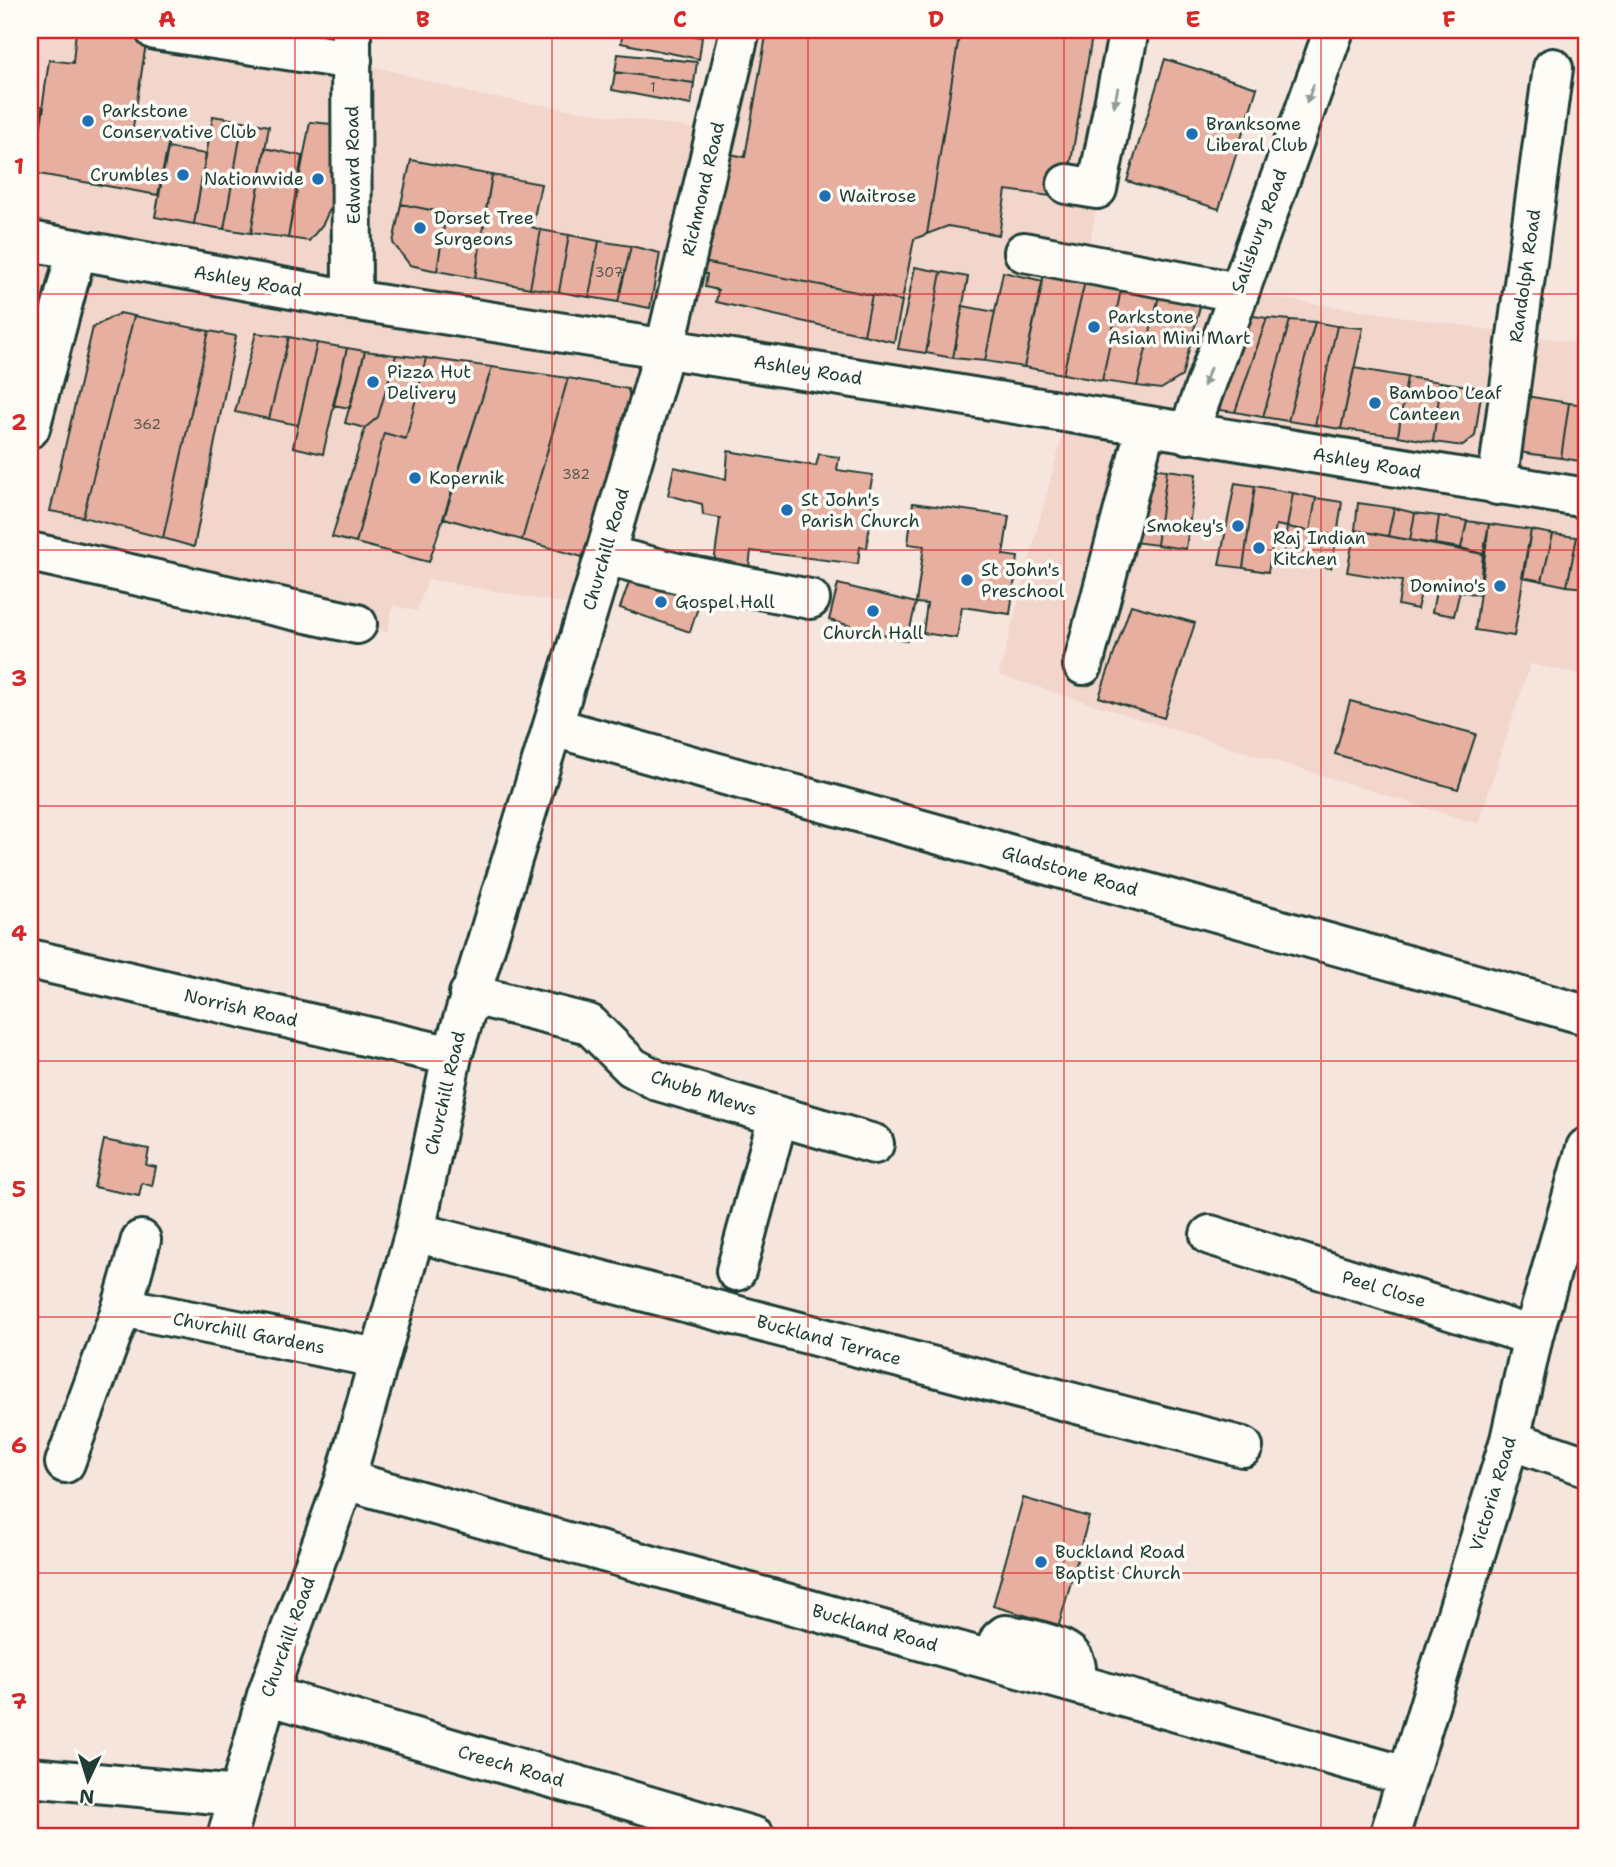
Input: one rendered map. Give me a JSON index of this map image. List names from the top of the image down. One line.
{"streets":{"street":["Edward Road","Richmond Road","Salisbury Road","Randolph Road","Ashley Road","Churchill Road","Gladstone Road","Norrish Road","Chubb Mews","Peel Close","Churchill Gardens","Buckland Terrace","Victoria Road","Buckland Road","Creech Road"]},"crossings":[["Edward Road","Ashley Road"],["Richmond Road","Ashley Road"],["Richmond Road","Churchill Road"],["Salisbury Road","Ashley Road"],["Randolph Road","Ashley Road"],["Ashley Road","Churchill Road"],["Churchill Road","Gladstone Road"],["Churchill Road","Norrish Road"],["Churchill Road","Chubb Mews"],["Churchill Road","Churchill Gardens"],["Churchill Road","Buckland Terrace"],["Churchill Road","Buckland Road"],["Churchill Road","Creech Road"],["Peel Close","Victoria Road"],["Victoria Road","Buckland Road"]],"one_way":["Salisbury Road"],"places":["Parkstone Conservative Club","Branksome Liberal Club","Crumbles","Nationwide","Waitrose","Dorset Tree Surgeons","Parkstone Asian Mini Mart","Pizza Hut Delivery","Bamboo Leaf Canteen","Kopernik","St John's Parish Church","Smokey's","Raj Indian Kitchen","St John's Preschool","Domino's","Gospel Hall","Church Hall","Buckland Road Baptist Church"],"house_numbers":["1","307","362","382"],"north":"bottom","grid":{"columns":["A","B","C","D","E","F"],"rows":["1","2","3","4","5","6","7"]}}
